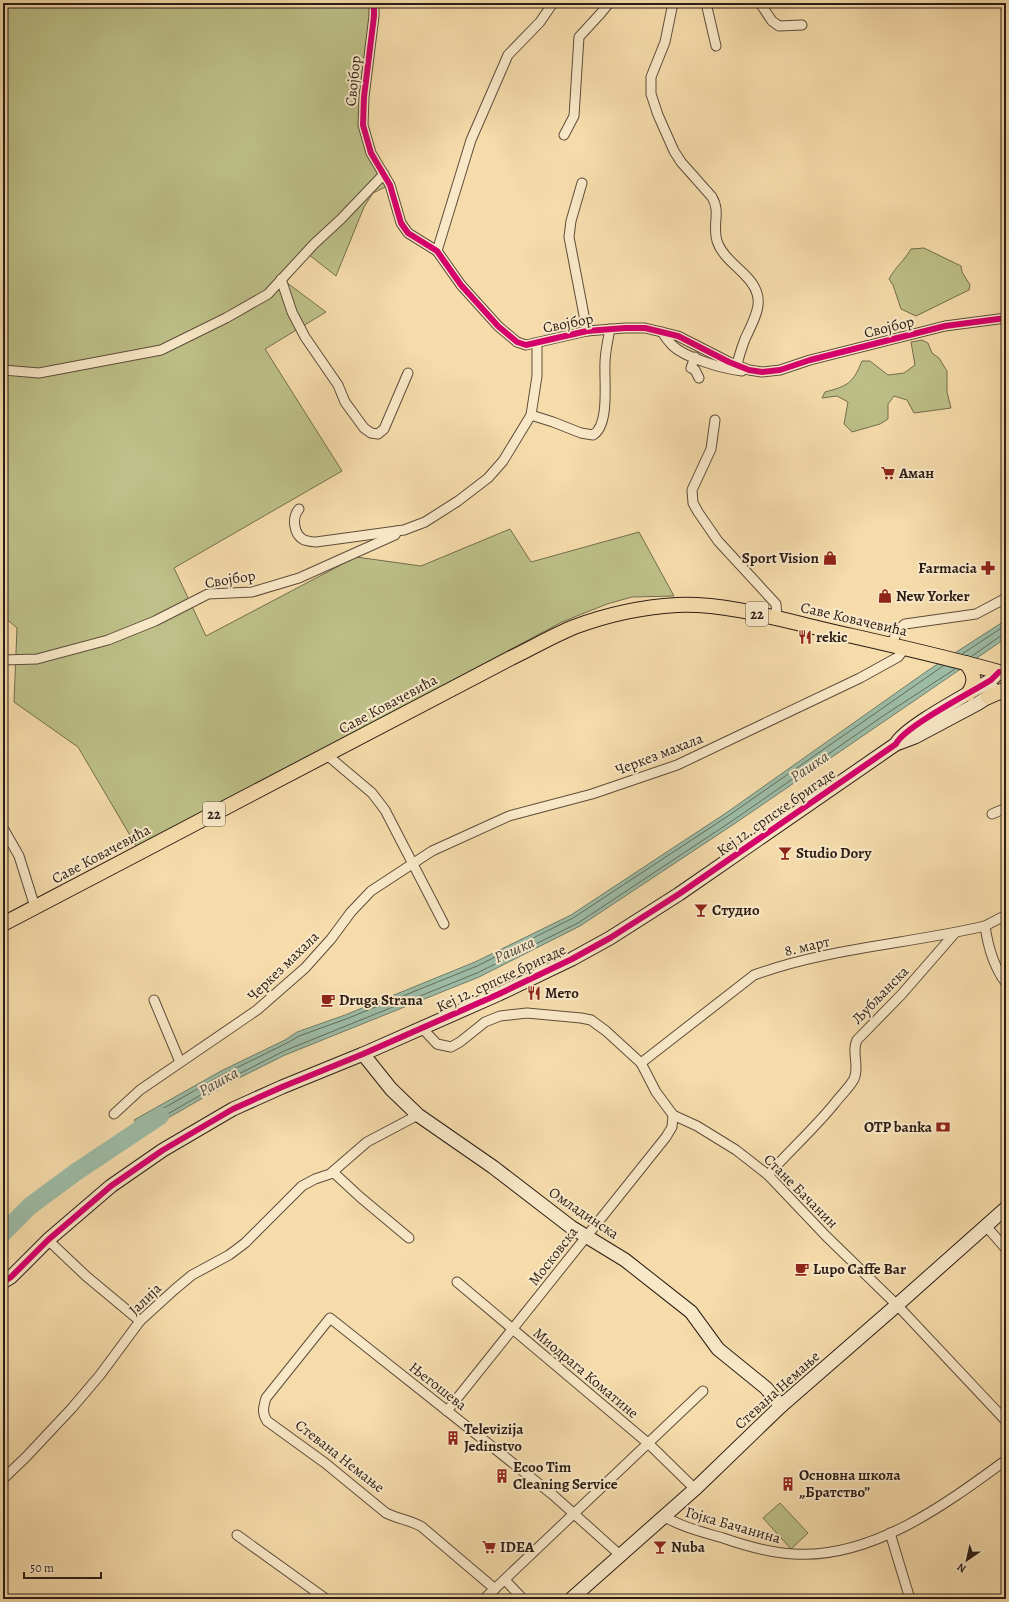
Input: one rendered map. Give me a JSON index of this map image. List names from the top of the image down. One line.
{"streets":{"main road":["22","Саве Ковачевића"],"street":["Својбор","Черкез махала","Кеј 12. српске бригаде","8. март","Љубљанска","Стане Бачанин","Омладинска","Московска","Јалија","Миодрага Коматине","Његошева","Стевана Немање","Гојка Бачанина"]},"crossings":[["22","Саве Ковачевића"],["22","Кеј 12. српске бригаде"],["Саве Ковачевића","Черкез махала"],["Кеј 12. српске бригаде","Стане Бачанин"],["Кеј 12. српске бригаде","Омладинска"],["8. март","Љубљанска"],["8. март","Стане Бачанин"],["Љубљанска","Стане Бачанин"],["Стане Бачанин","Московска"],["Стане Бачанин","Стевана Немање"],["Омладинска","Московска"],["Омладинска","Јалија"],["Омладинска","Стевана Немање"],["Московска","Миодрага Коматине"],["Московска","Његошева"],["Миодрага Коматине","Стевана Немање"],["Његошева","Стевана Немање"],["Стевана Немање","Гојка Бачанина"]],"water":["Рашка"],"places":{"supermarket":["Аман","IDEA"],"shop":["Sport Vision","New Yorker"],"pharmacy":["Farmacia"],"restaurant":["rekic","Мето"],"bar":["Studio Dory","Студио","Nuba"],"cafe":["Druga Strana","Lupo Caffe Bar"],"bank":["OTP banka"],"building":["Televizija Jedinstvo","Ecoo Tim Cleaning Service","Основна школа „Братство”"]},"scale_bar":"50 m","north":"bottom left"}
